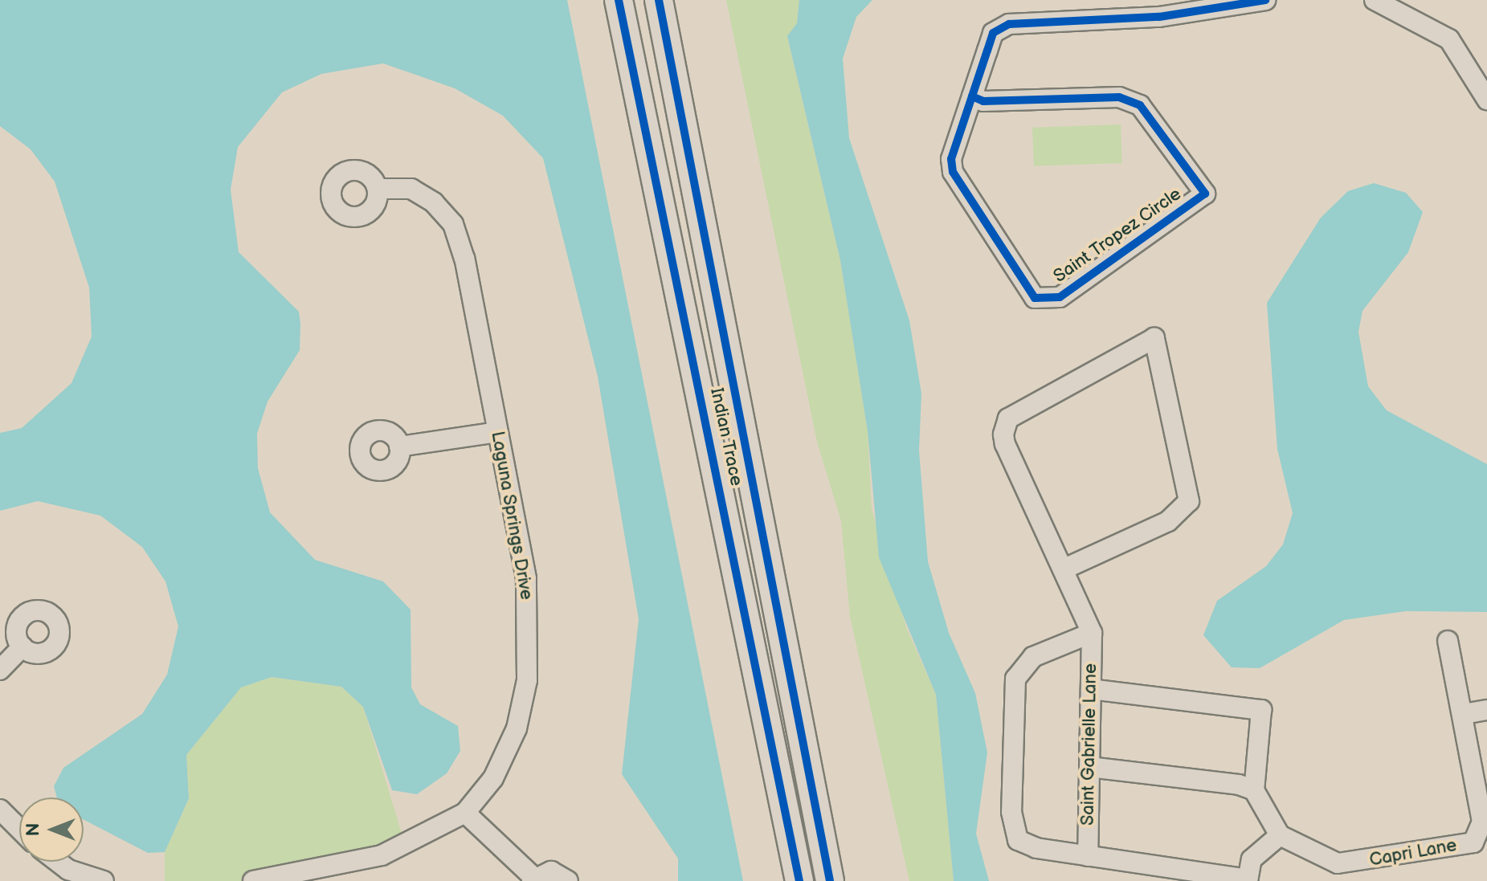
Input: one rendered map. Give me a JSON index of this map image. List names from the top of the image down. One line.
{"streets":{"main road":["Indian Trace"],"street":["Saint Tropez Circle","Laguna Springs Drive","Saint Gabrielle Lane","Capri Lane"]},"crossings":[["Saint Gabrielle Lane","Capri Lane"]],"north":"left"}
